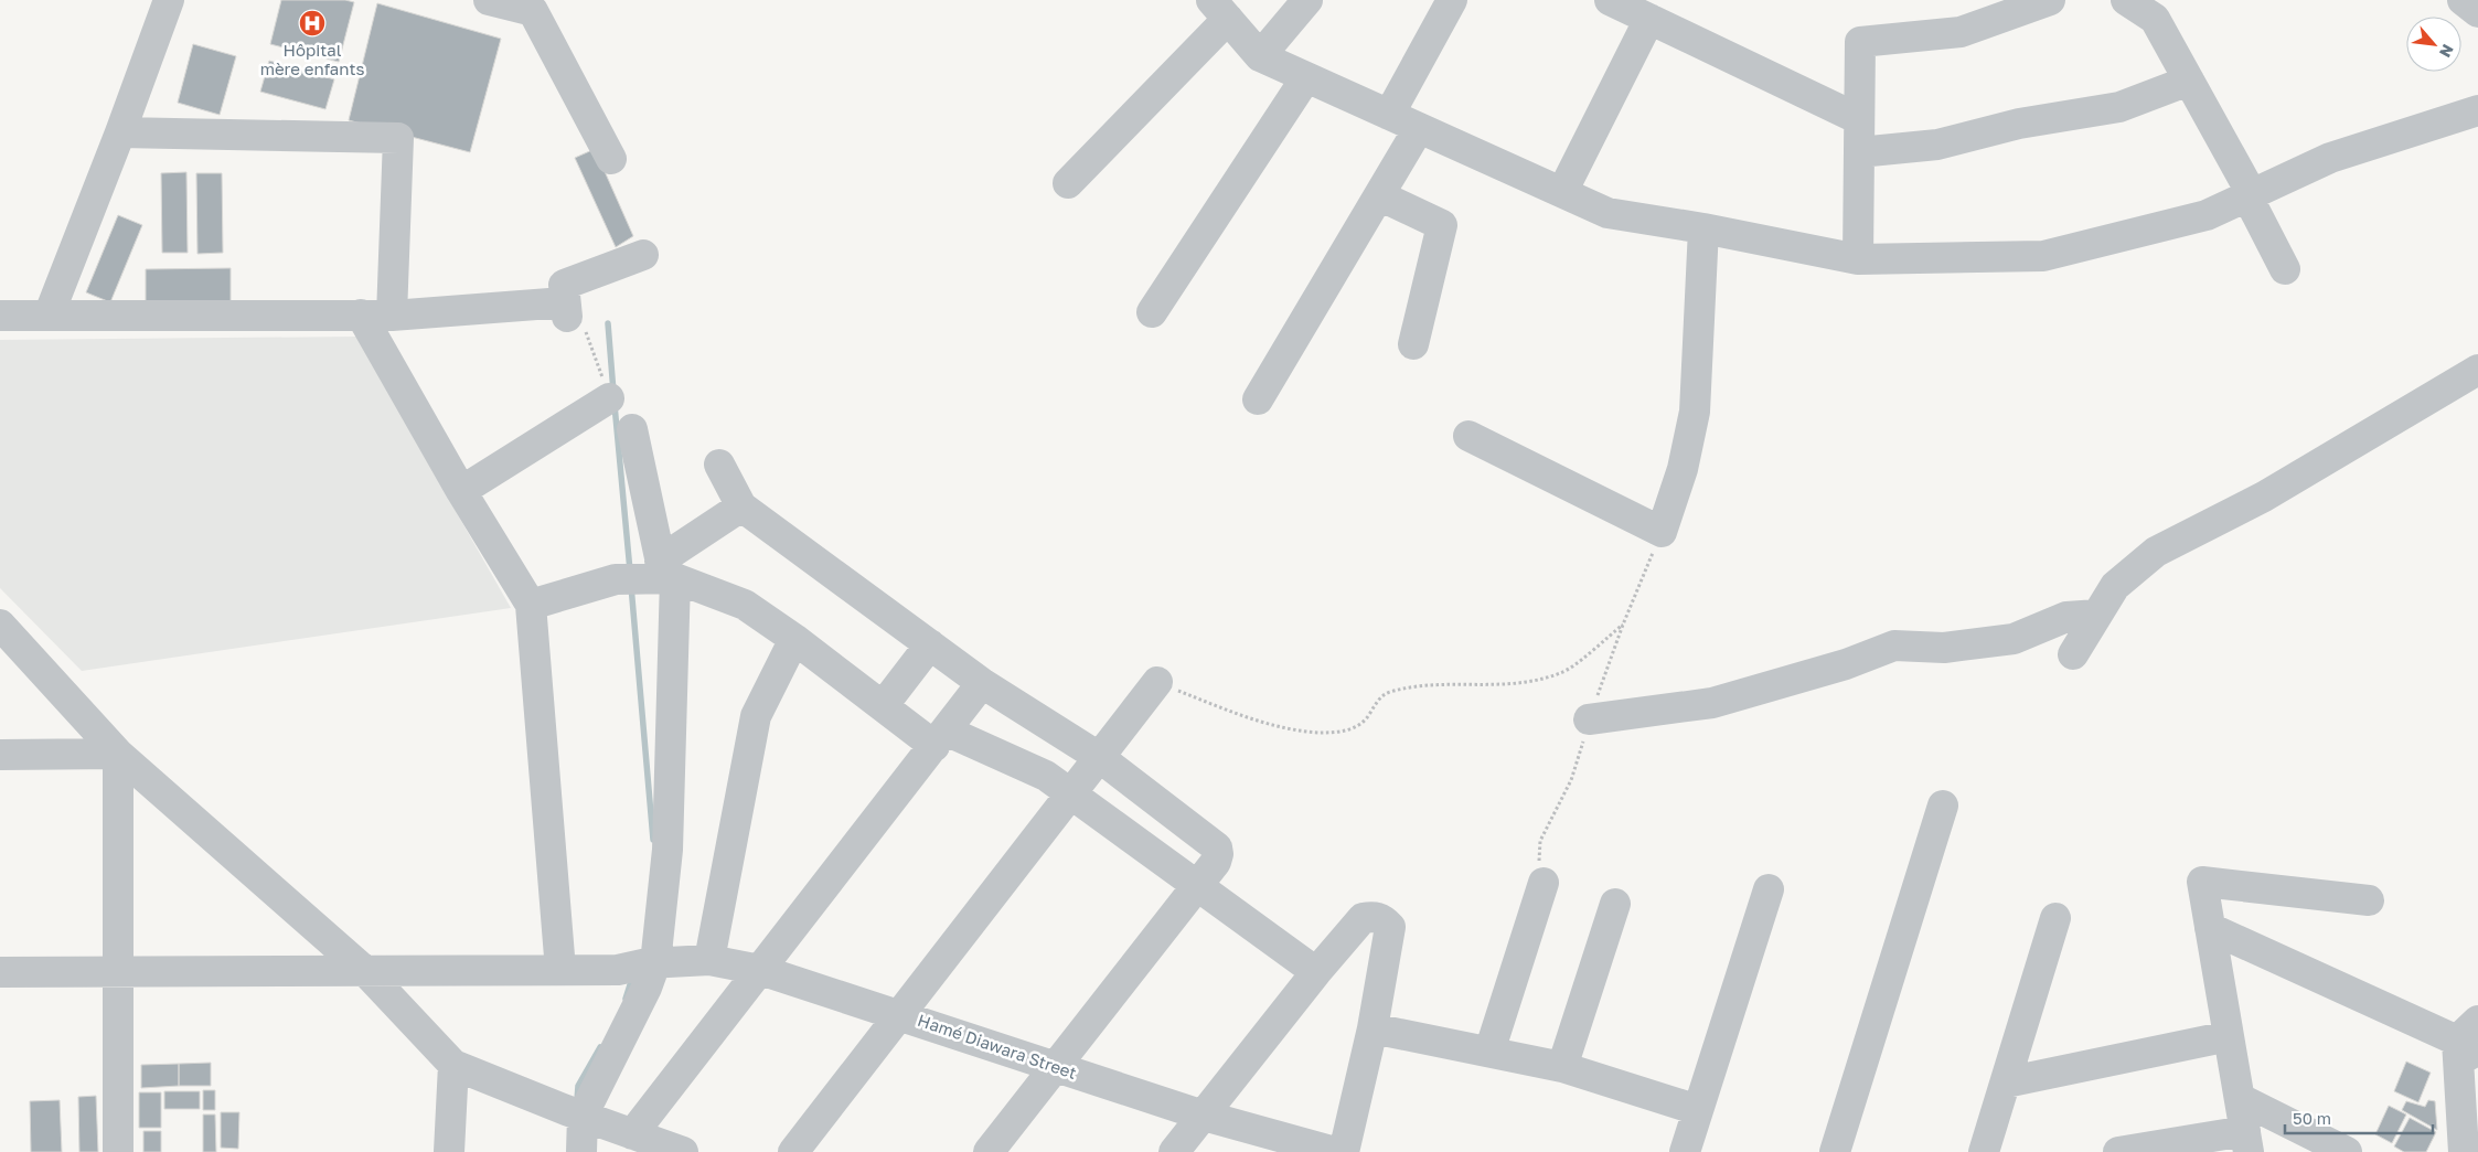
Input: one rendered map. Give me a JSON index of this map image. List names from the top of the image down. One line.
{"streets":{"street":["Hamé Diawara Street"]},"places":{"hospital":["Hôpital mère enfants"]},"scale_bar":"50 m","north":"bottom right"}
